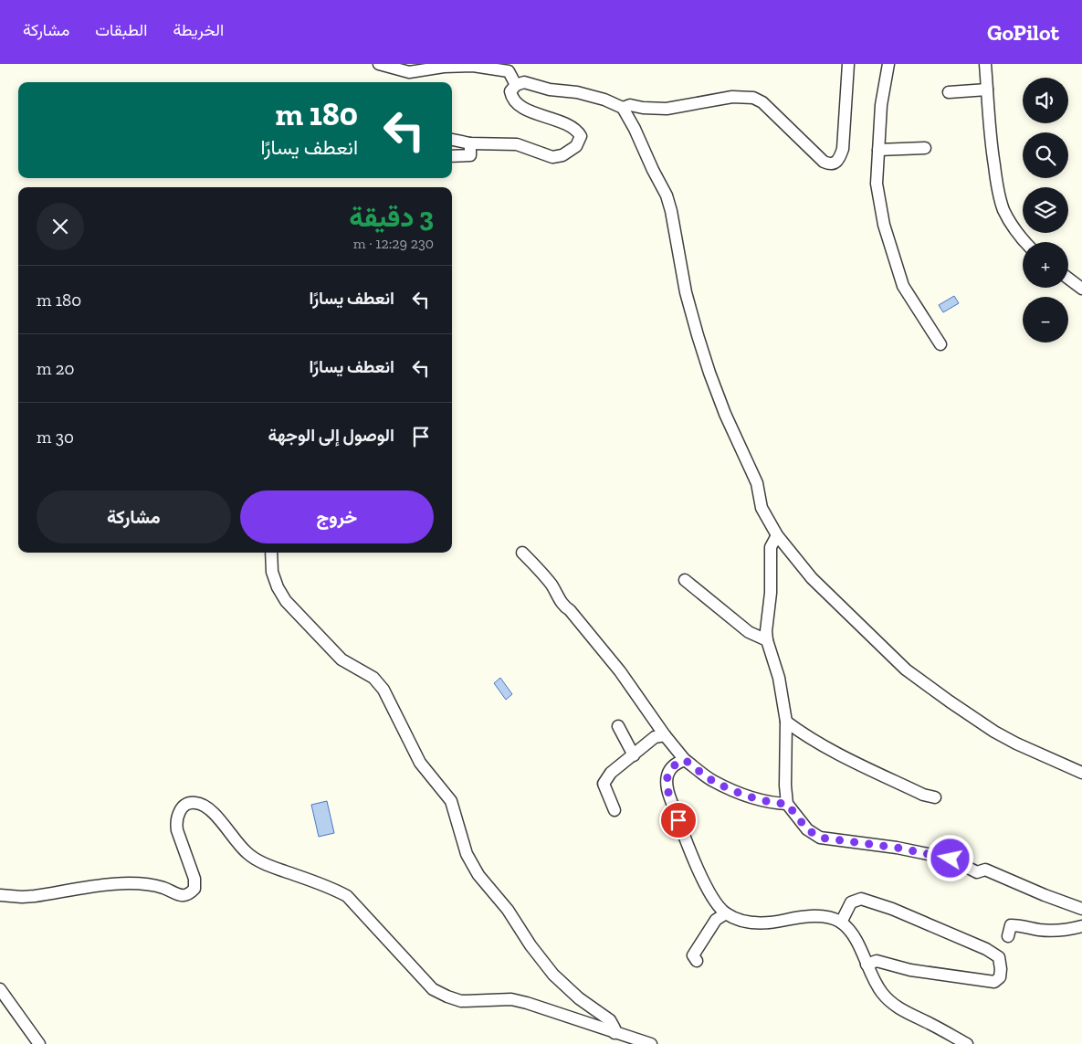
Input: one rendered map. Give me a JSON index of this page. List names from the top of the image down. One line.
{"page":{"header":"GoPilot","nav":["الخريطة","الطبقات","مشاركة"],"map_buttons":["+","−"],"turn":["180 m","انعطف يسارًا"],"heading":["3 دقيقة","230 m · 12:29"],"list":[{"name":"انعطف يسارًا","value":"180 m"},{"name":"انعطف يسارًا","value":"20 m"},{"name":"الوصول إلى الوجهة","value":"30 m"}],"buttons":["خروج","مشاركة"]}}
